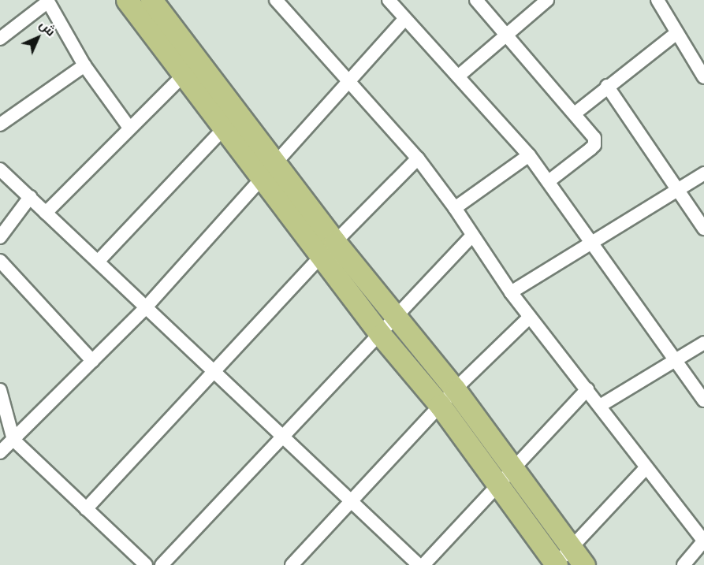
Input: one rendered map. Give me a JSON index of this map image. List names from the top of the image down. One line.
{"north":"top right"}
